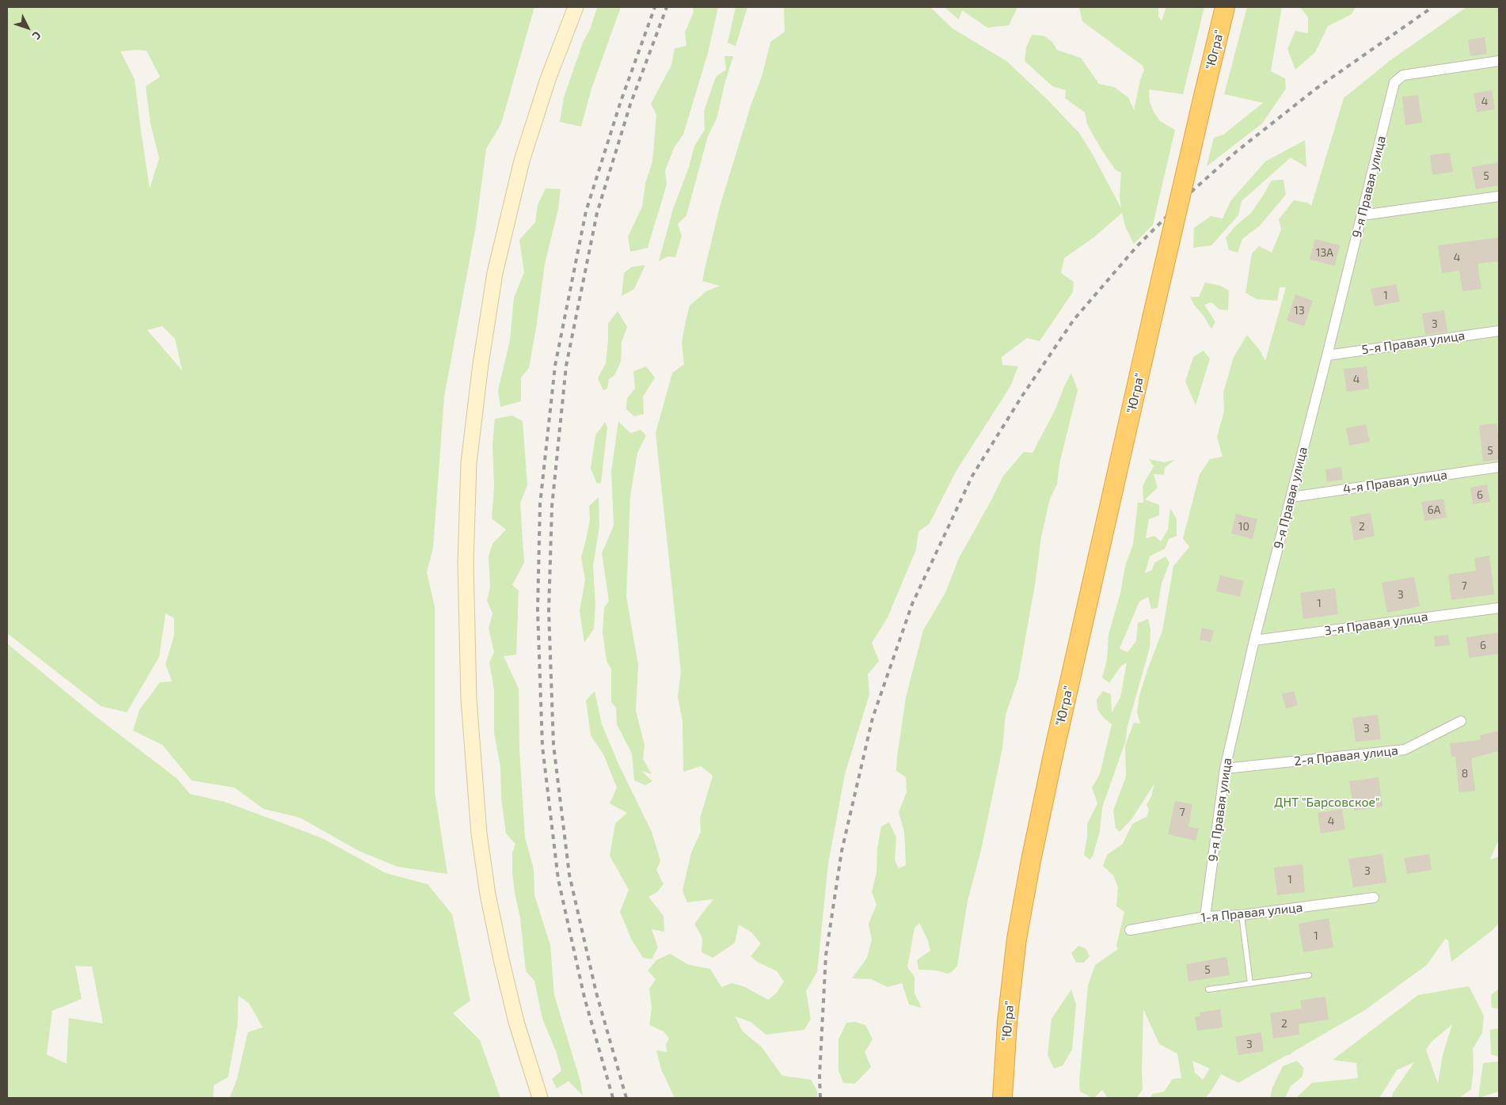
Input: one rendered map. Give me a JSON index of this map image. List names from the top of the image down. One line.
{"streets":{"highway":["\"Югра\""],"street":["9-я Правая улица","5-я Правая улица","4-я Правая улица","3-я Правая улица","2-я Правая улица","1-я Правая улица"]},"crossings":[["9-я Правая улица","5-я Правая улица"],["9-я Правая улица","4-я Правая улица"],["9-я Правая улица","3-я Правая улица"],["9-я Правая улица","2-я Правая улица"],["9-я Правая улица","1-я Правая улица"]],"parks":["ДНТ \"Барсовское\""],"house_numbers":["4","5","13А","4","1","13","3","4","5","6","6А","10","2","7","3","1","6","3","8","7","4","3","1","1","5","2","3"],"north":"bottom right"}
